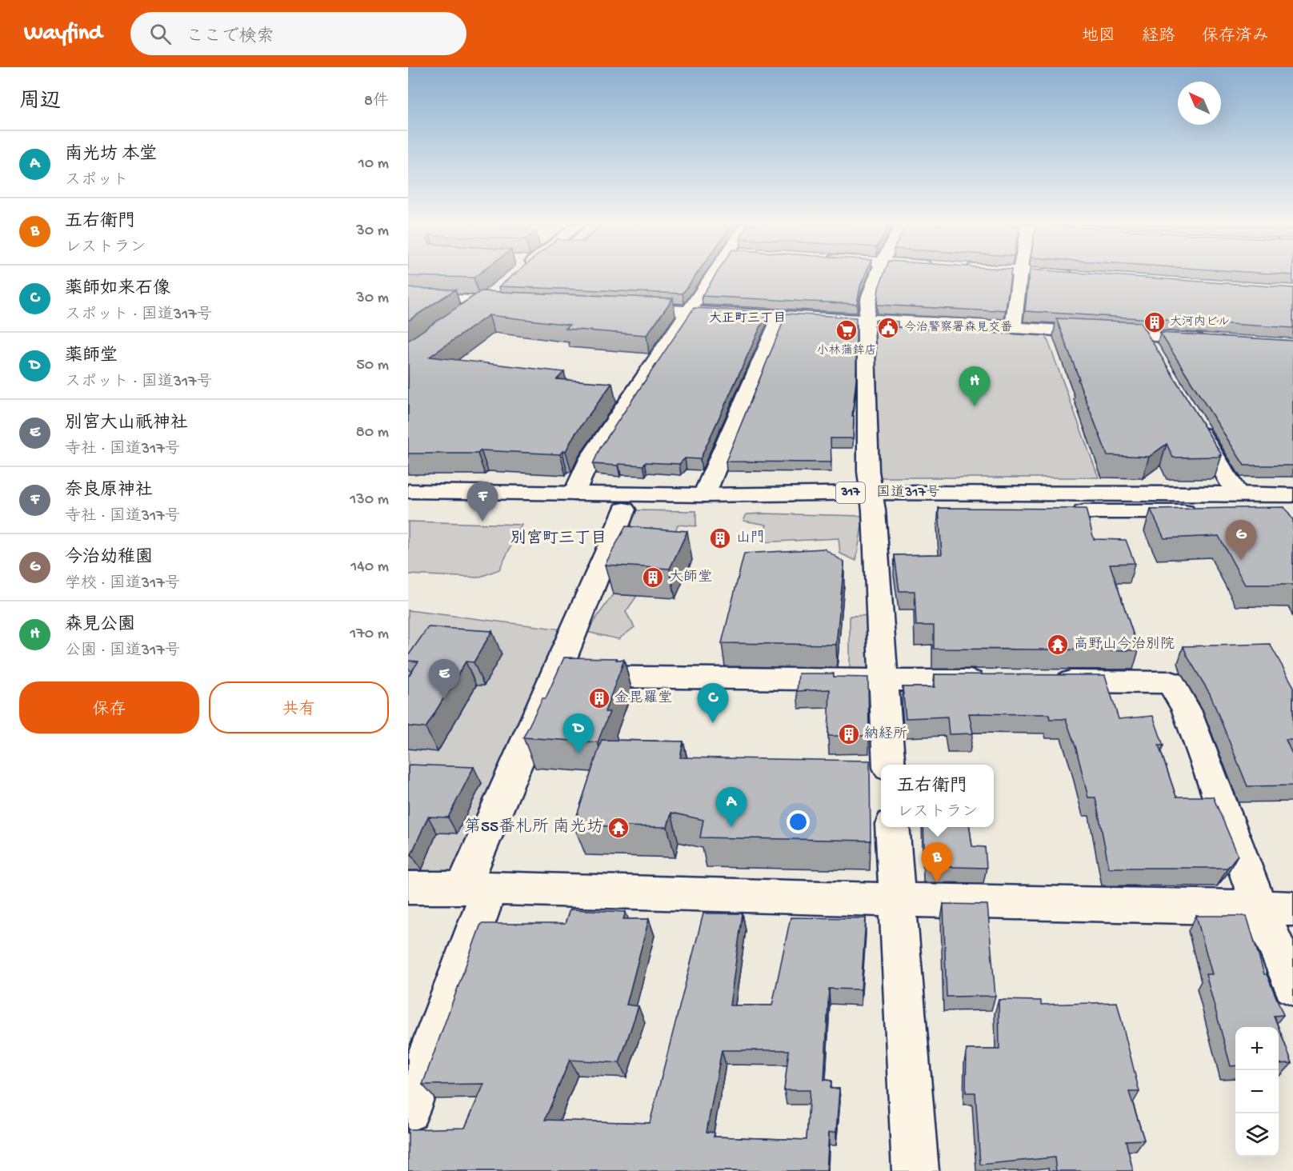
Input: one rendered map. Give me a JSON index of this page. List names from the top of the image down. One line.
{"streets":{"main road":["317","国道317号"]},"districts":["大正町三丁目","別宮町三丁目"],"places":{"building":["大河内ビル","山門","大師堂","金毘羅堂","納経所"],"public building":["今治警察署森見交番"],"supermarket":["小林蒲鉾店"],"temple":["高野山今治別院","第55番札所 南光坊"]},"north":"top left","page":{"header":"Wayfind","search":"ここで検索","nav":["地図","経路","保存済み"],"heading":["周辺","8件"],"list":[{"mark":"A","name":"南光坊 本堂","note":"スポット","value":"10 m"},{"mark":"B","name":"五右衛門","note":"レストラン","value":"30 m"},{"mark":"C","name":"薬師如来石像","note":"スポット · 国道317号","value":"30 m"},{"mark":"D","name":"薬師堂","note":"スポット · 国道317号","value":"50 m"},{"mark":"E","name":"別宮大山祇神社","note":"寺社 · 国道317号","value":"80 m"},{"mark":"F","name":"奈良原神社","note":"寺社 · 国道317号","value":"130 m"},{"mark":"G","name":"今治幼稚園","note":"学校 · 国道317号","value":"140 m"},{"mark":"H","name":"森見公園","note":"公園 · 国道317号","value":"170 m"}],"pins":["H","F","G","E","C","D","A","B"],"buttons":["保存","共有"],"popup":["五右衛門","レストラン"],"map_buttons":["+","−"]}}
